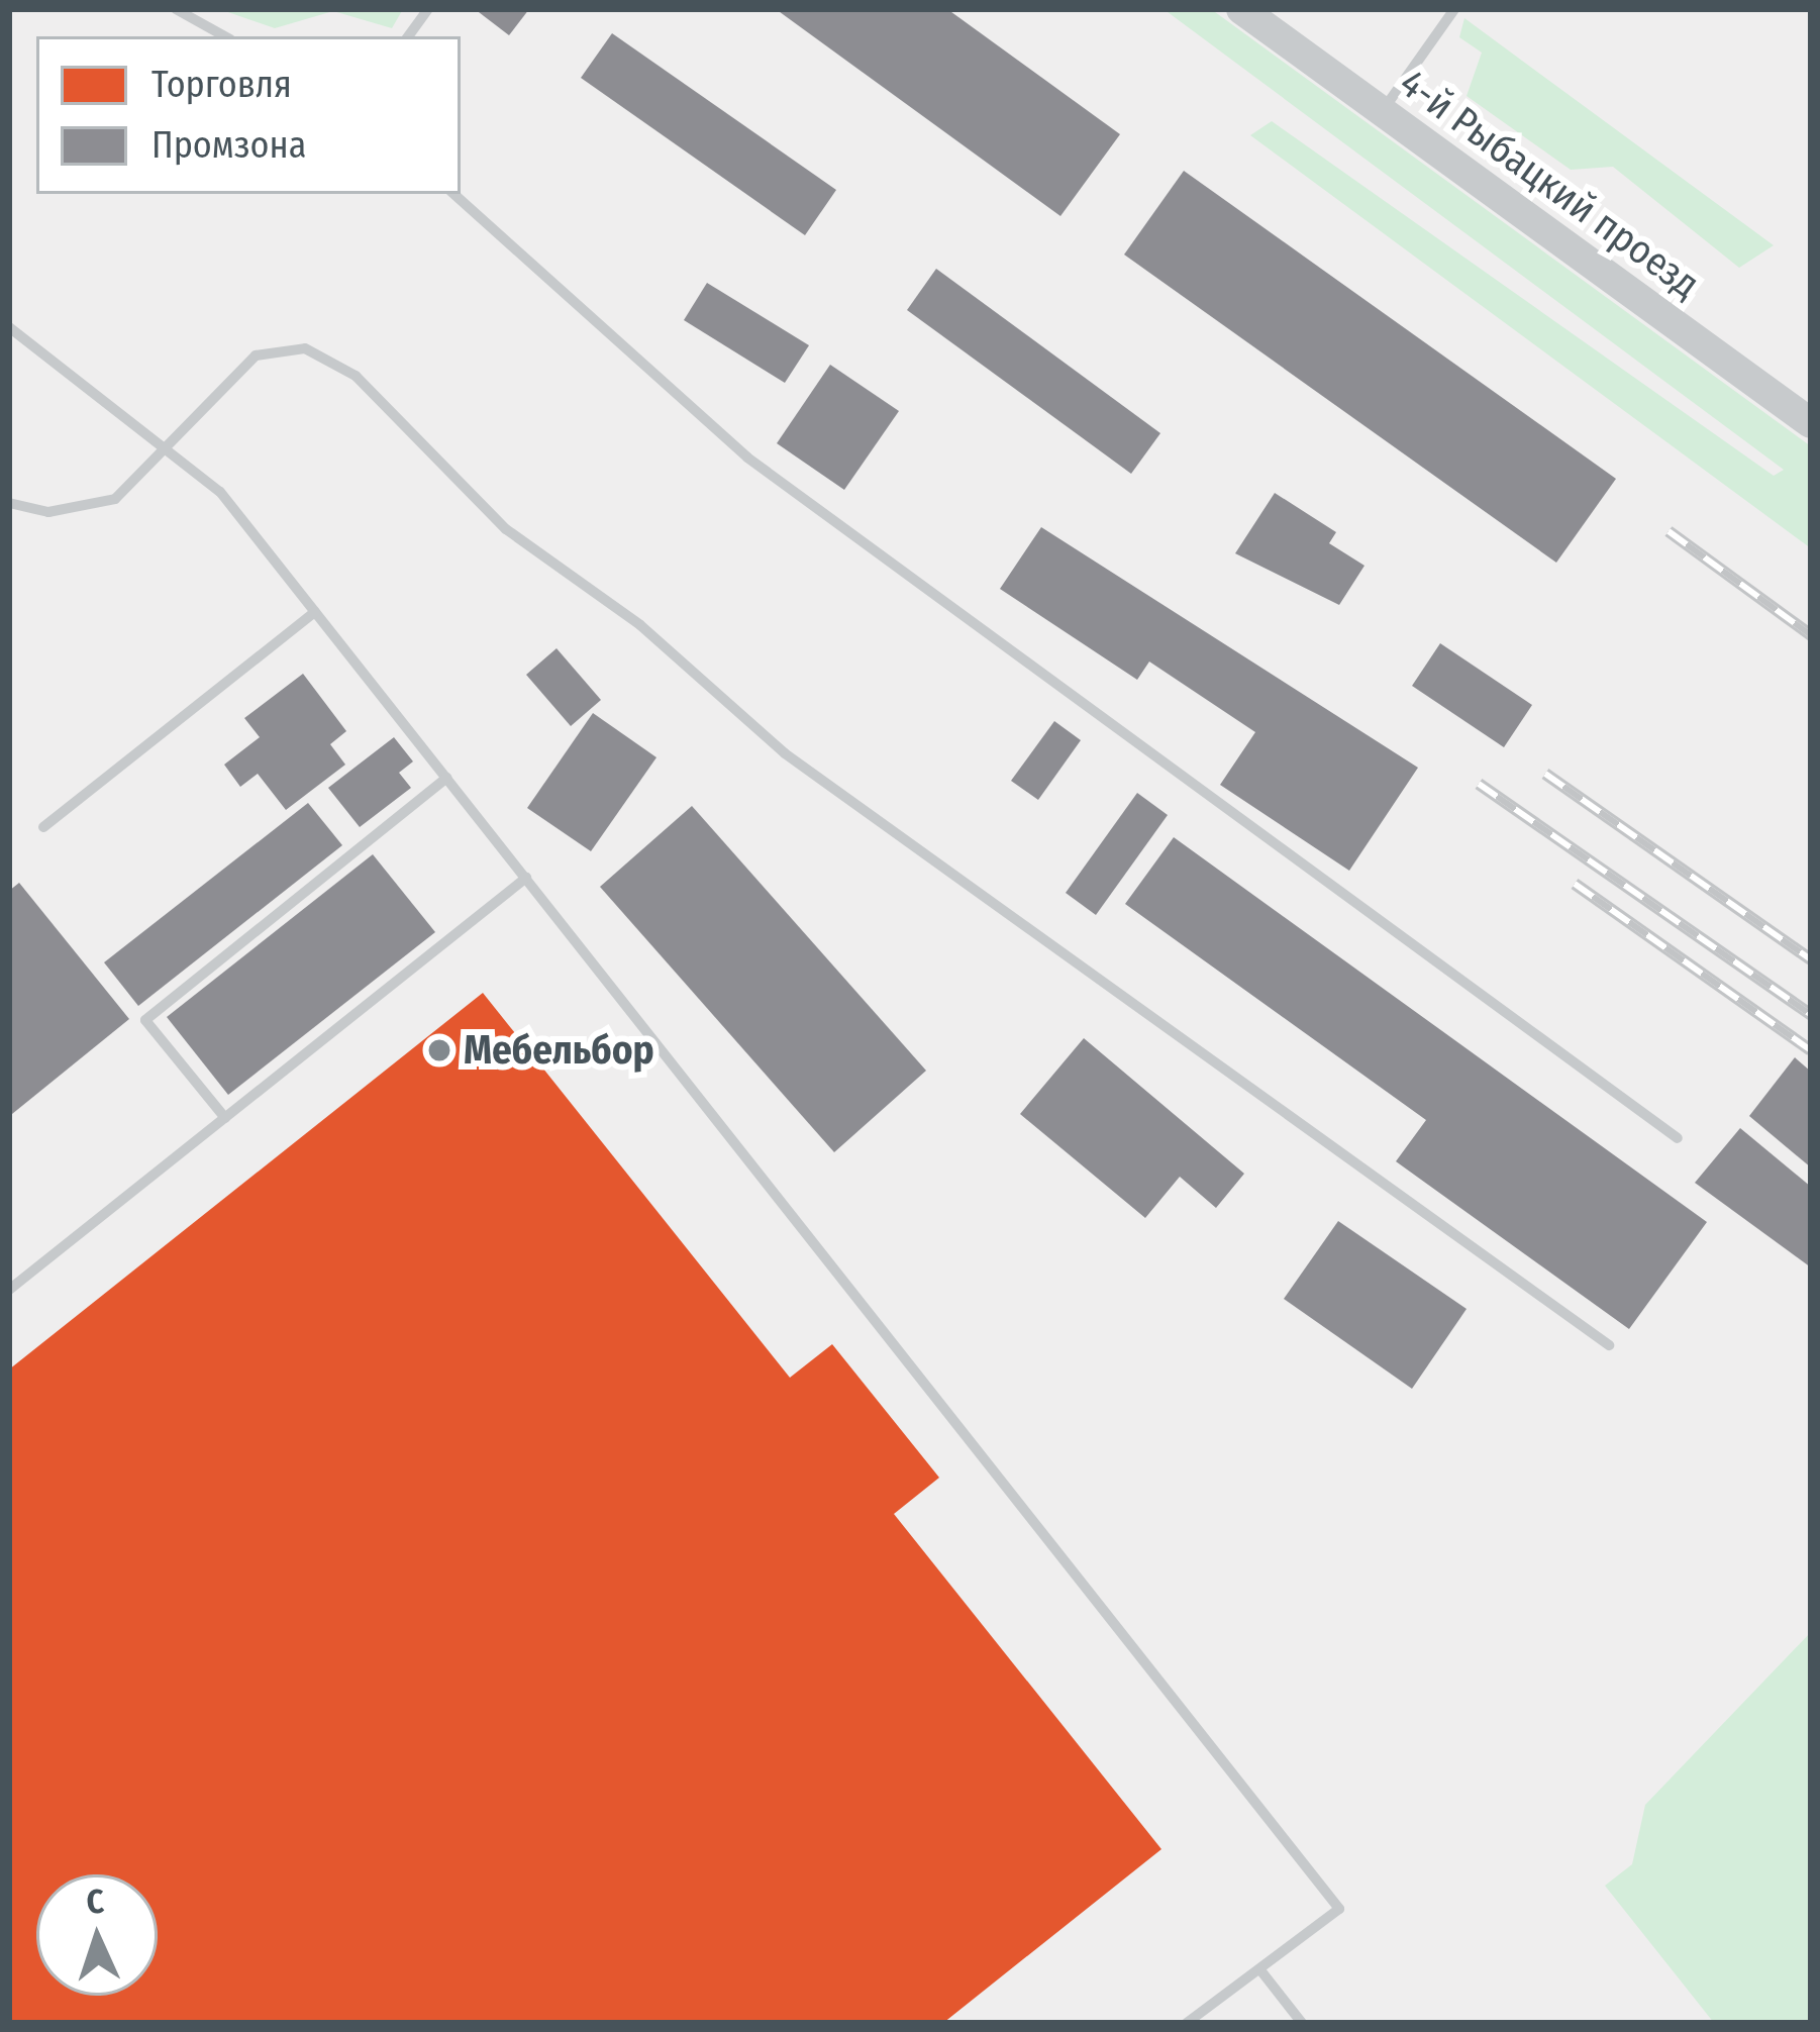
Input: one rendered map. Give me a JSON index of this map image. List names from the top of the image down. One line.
{"streets":{"street":["4-й Рыбацкий проезд"]},"places":["Мебельбор"],"legend":["Торговля","Промзона"],"north":"top"}
